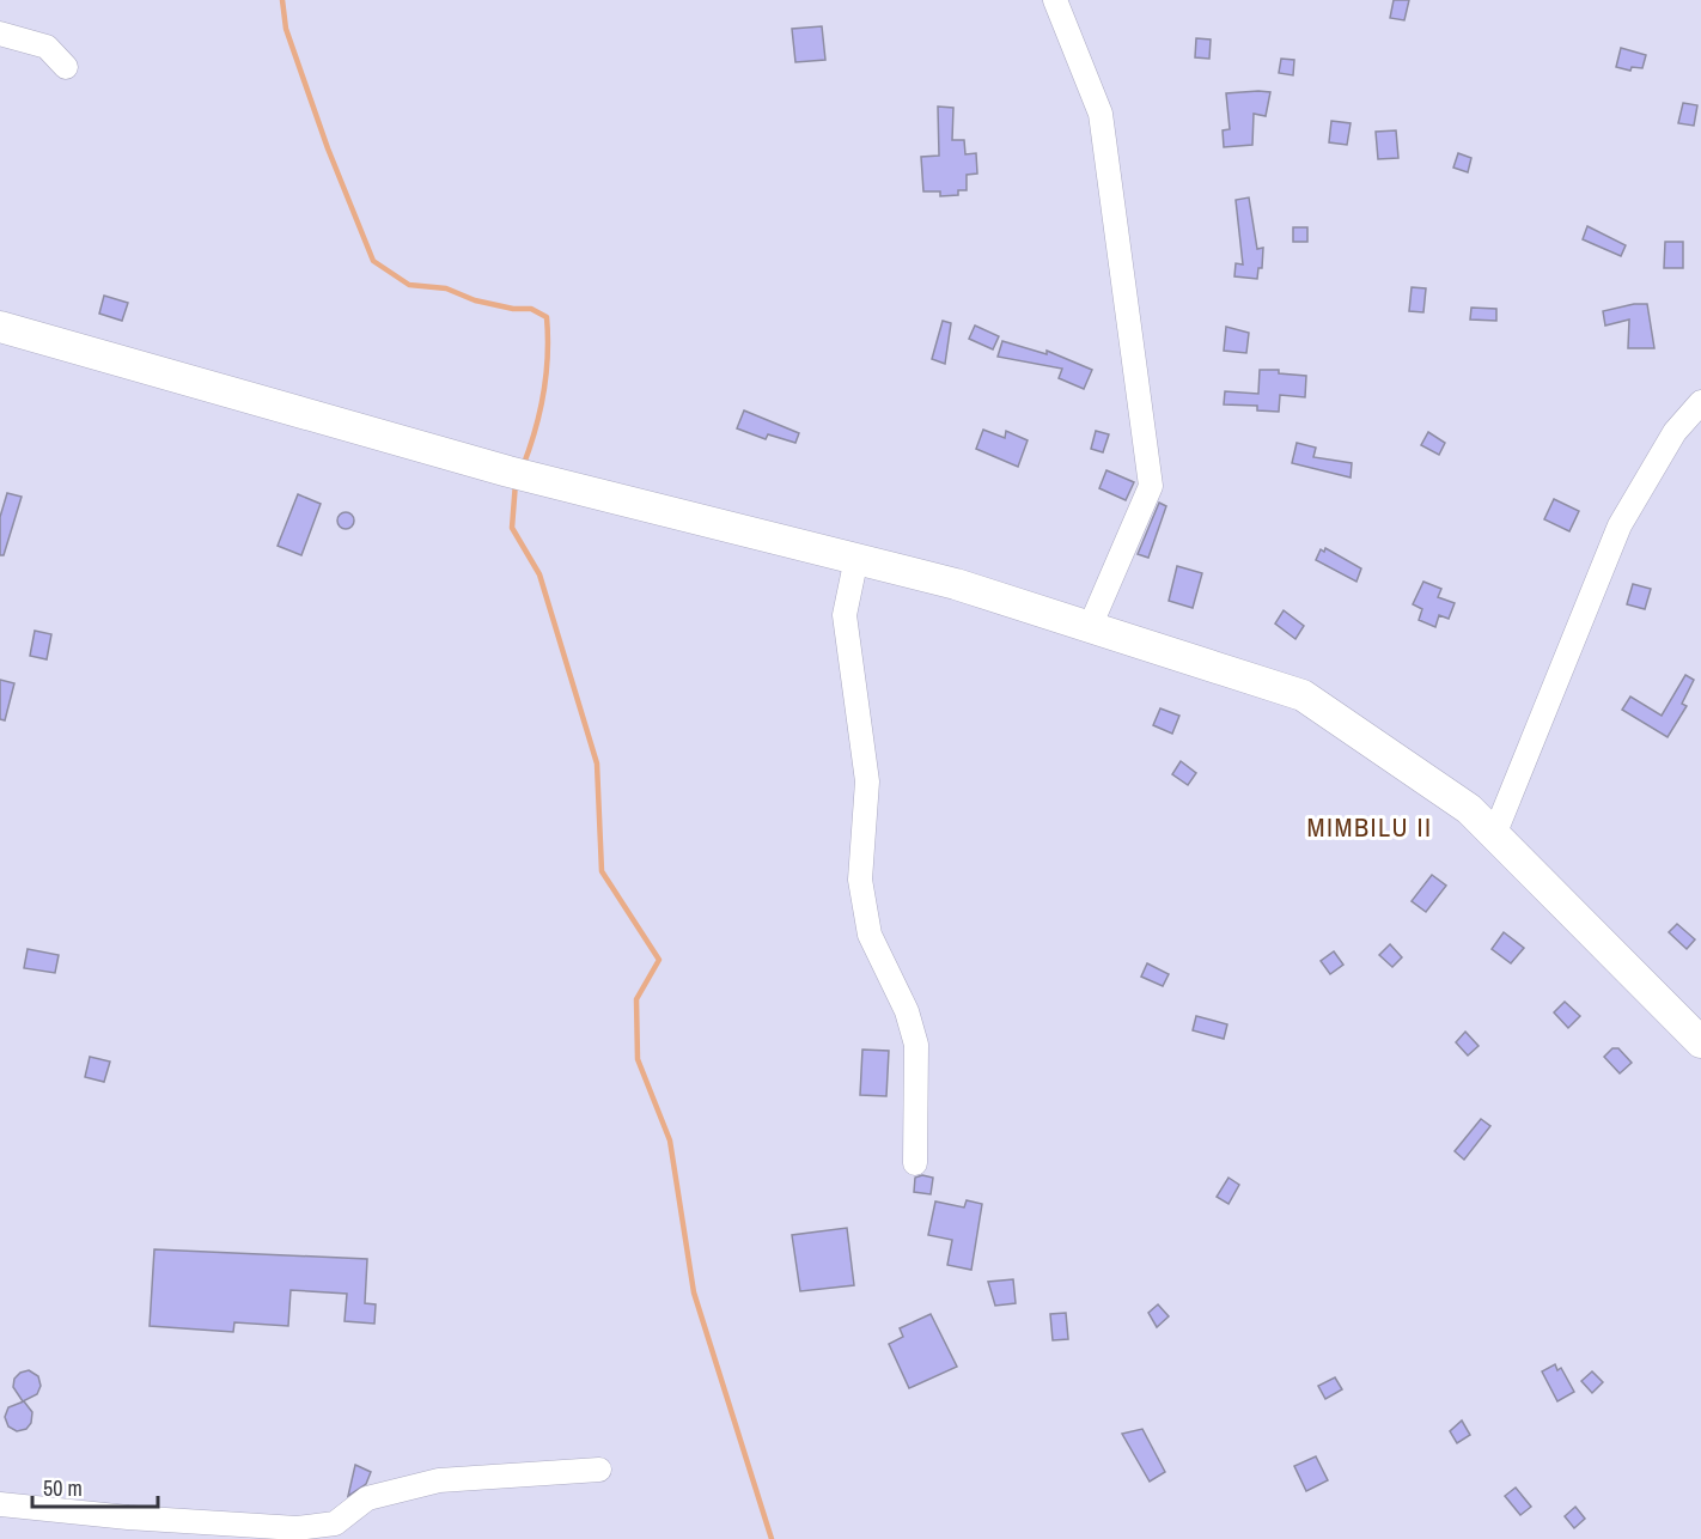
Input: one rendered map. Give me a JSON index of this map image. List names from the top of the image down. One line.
{"districts":["MIMBILU II"],"scale_bar":"50 m"}
